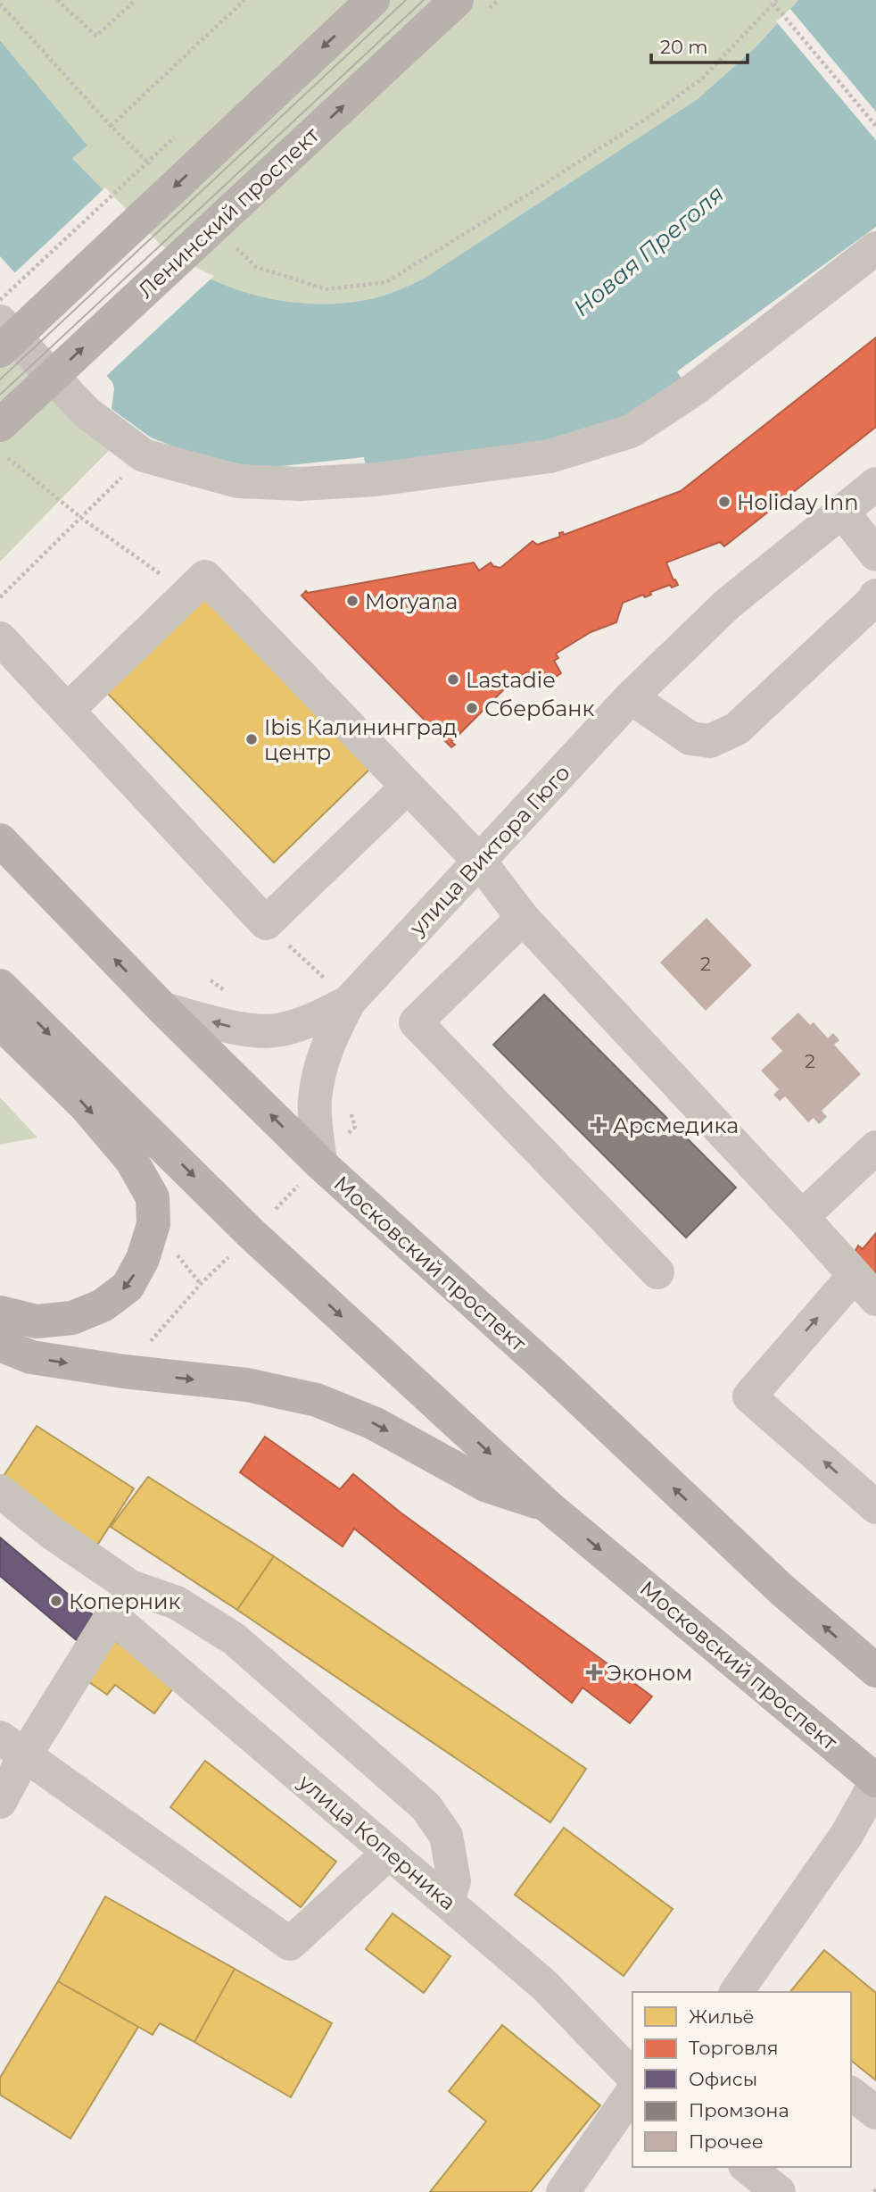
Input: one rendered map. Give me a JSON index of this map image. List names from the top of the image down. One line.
{"streets":{"main road":["Ленинский проспект","Московский проспект"],"street":["улица Виктора Гюго","улица Коперника"]},"crossings":[["улица Виктора Гюго","Московский проспект"]],"water":["Новая Преголя"],"places":{"other":["Holiday Inn","Moryana","Lastadie","Сбербанк","Ibis Калининград центр","Коперник"],"health":["Арсмедика","Эконом"]},"house_numbers":["2","2"],"legend":["Жильё","Торговля","Офисы","Промзона","Прочее"],"scale_bar":"20 m"}
